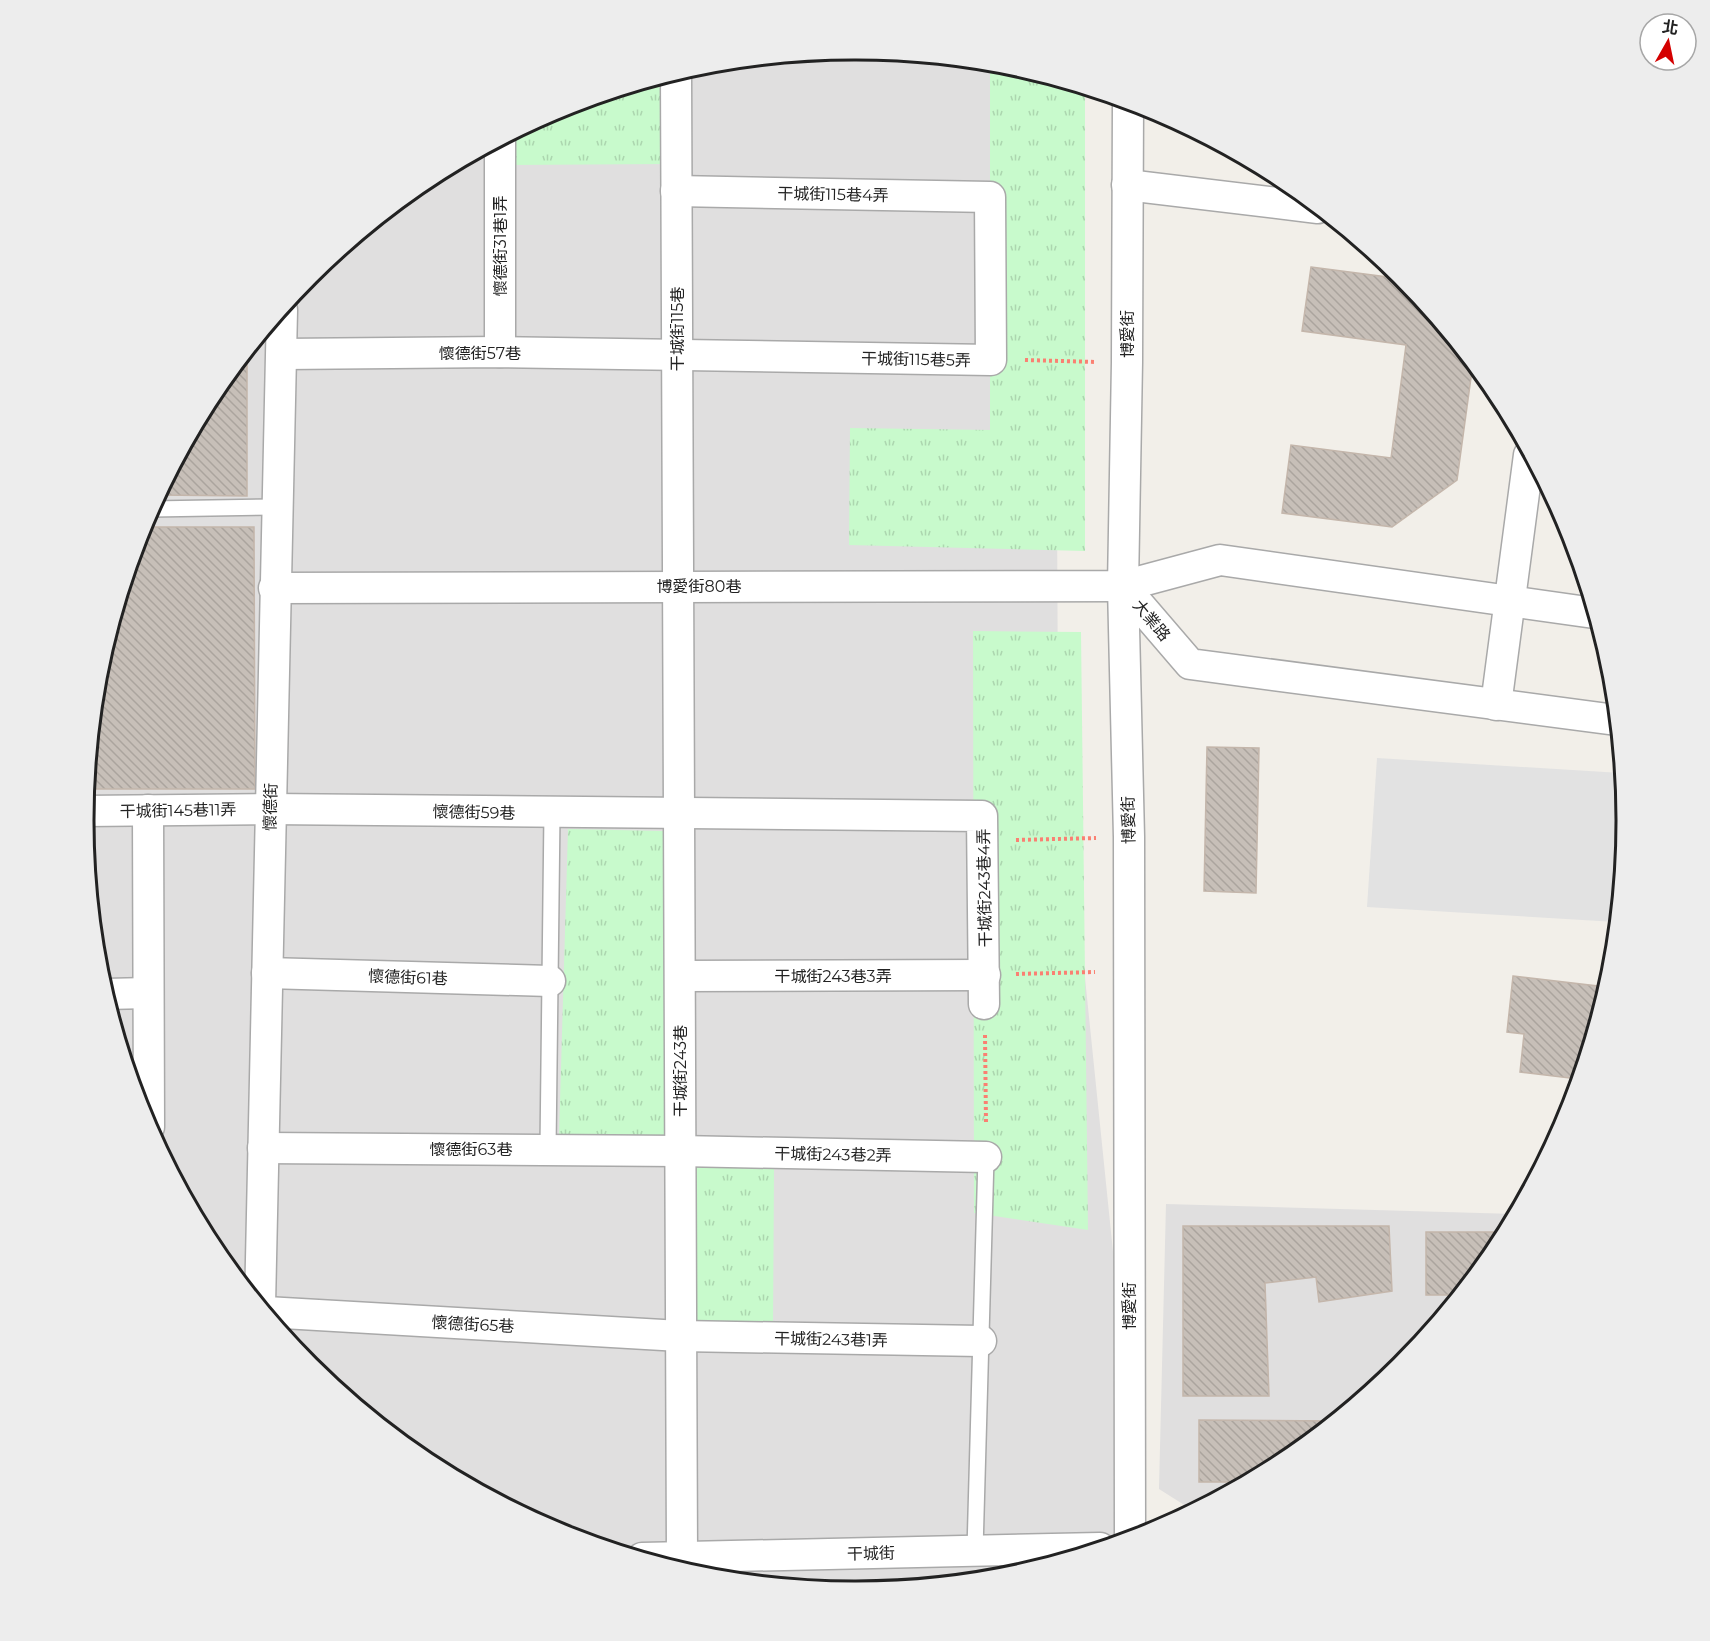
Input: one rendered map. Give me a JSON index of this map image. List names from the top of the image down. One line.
{"streets":{"street":["干城街115巷4弄","懷德街31巷1弄","干城街115巷","博愛街","懷德街57巷","干城街115巷5弄","博愛街80巷","大業路","懷德街","干城街145巷11弄","懷德街59巷","干城街243巷4弄","干城街243巷3弄","懷德街61巷","干城街243巷","懷德街63巷","干城街243巷2弄","懷德街65巷","干城街243巷1弄","干城街"]},"crossings":[["干城街115巷4弄","干城街115巷"],["干城街115巷4弄","干城街115巷5弄"],["懷德街31巷1弄","懷德街57巷"],["干城街115巷","懷德街57巷"],["干城街115巷","干城街115巷5弄"],["干城街115巷","博愛街80巷"],["干城街115巷","干城街243巷"],["博愛街","博愛街80巷"],["博愛街","大業路"],["懷德街57巷","干城街115巷5弄"],["懷德街57巷","懷德街"],["博愛街80巷","大業路"],["博愛街80巷","懷德街"],["博愛街80巷","干城街243巷"],["懷德街","干城街145巷11弄"],["懷德街","懷德街59巷"],["懷德街","懷德街61巷"],["懷德街","懷德街63巷"],["干城街145巷11弄","懷德街59巷"],["懷德街59巷","干城街243巷4弄"],["懷德街59巷","干城街243巷"],["干城街243巷4弄","干城街243巷3弄"],["干城街243巷4弄","干城街243巷"],["干城街243巷3弄","干城街243巷"],["干城街243巷","懷德街63巷"],["干城街243巷","干城街243巷2弄"],["干城街243巷","懷德街65巷"],["干城街243巷","干城街243巷1弄"],["干城街243巷","干城街"],["懷德街63巷","干城街243巷2弄"],["懷德街65巷","干城街243巷1弄"]],"north":"top"}
